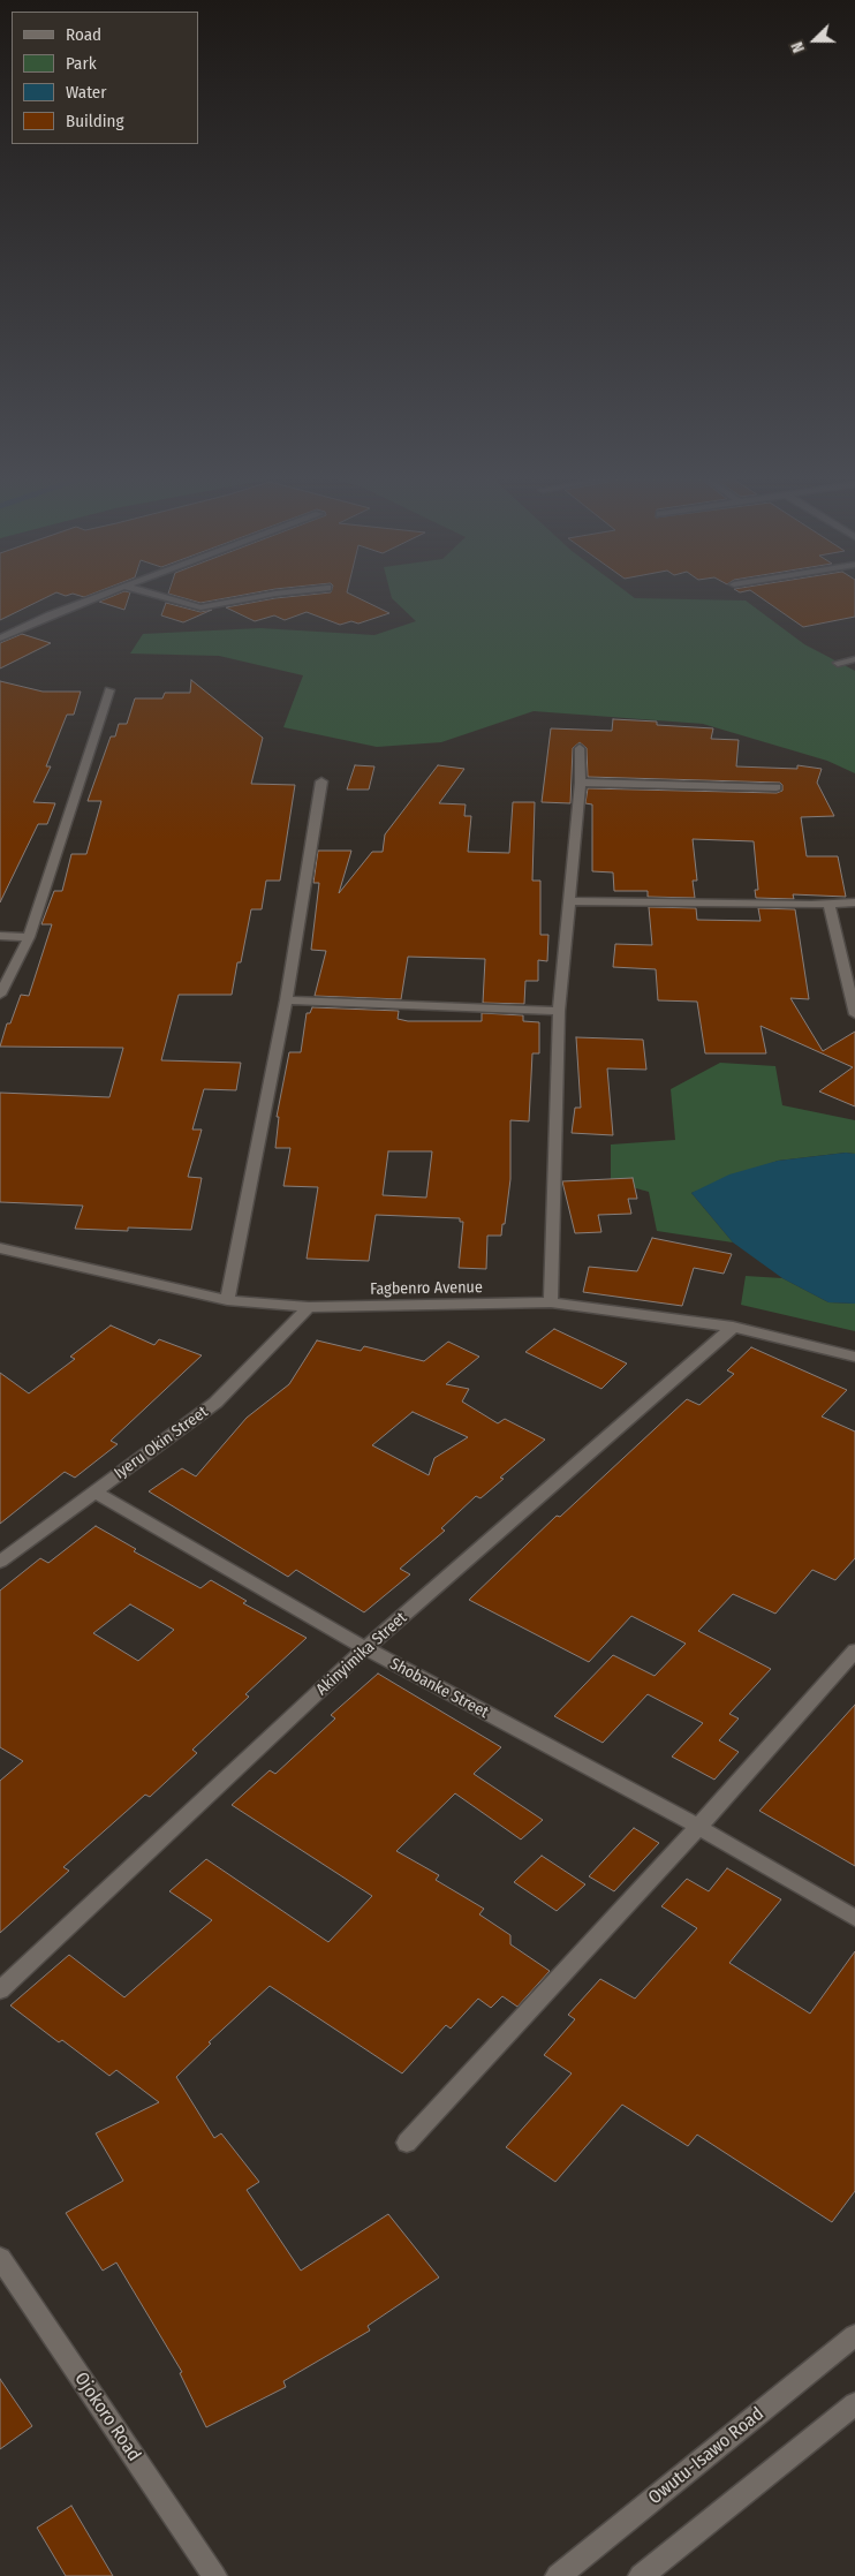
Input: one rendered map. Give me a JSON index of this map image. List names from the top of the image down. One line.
{"streets":{"street":["Fagbenro Avenue","Iyeru Okin Street","Akinyimika Street","Shobanke Street","Ojokoro Road","Owutu-Isawo Road"]},"crossings":[["Fagbenro Avenue","Iyeru Okin Street"],["Fagbenro Avenue","Akinyimika Street"],["Iyeru Okin Street","Shobanke Street"],["Akinyimika Street","Shobanke Street"]],"legend":["Road","Park","Water","Building"],"north":"left"}
